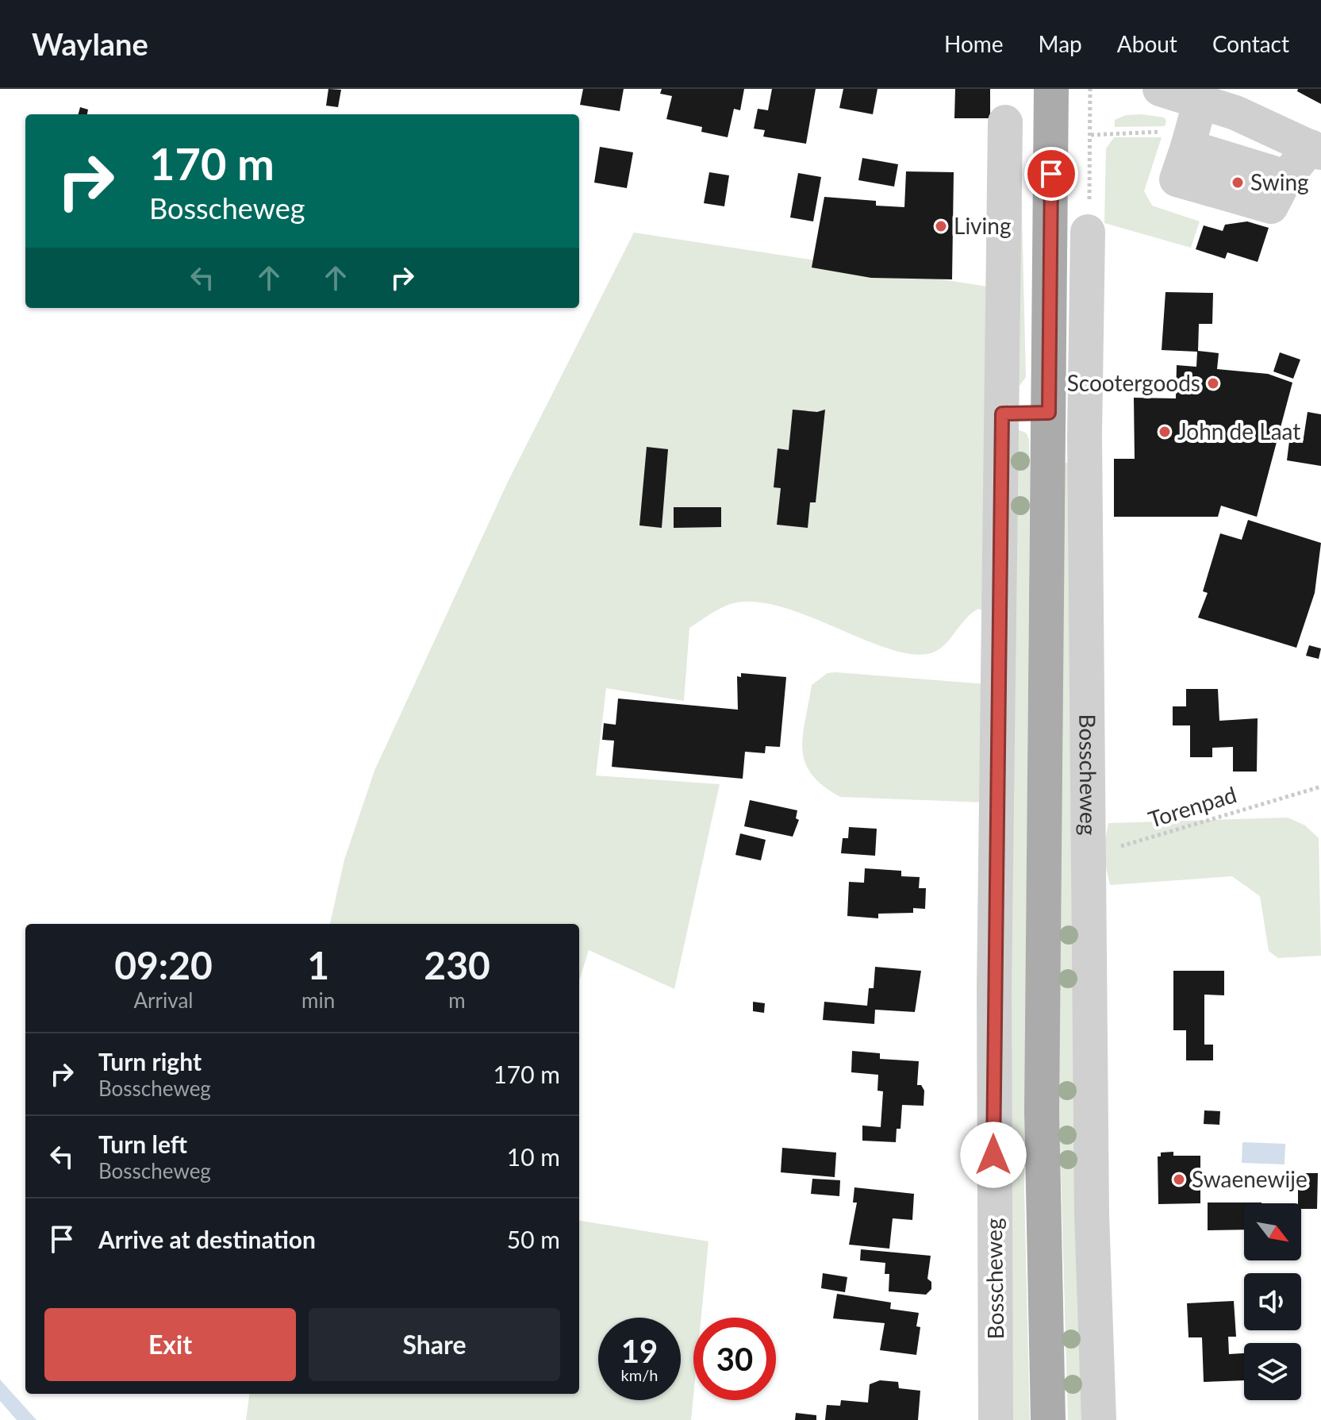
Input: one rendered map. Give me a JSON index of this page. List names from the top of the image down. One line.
{"streets":{"main road":["Bosscheweg"],"path":["Torenpad"]},"crossings":[["Bosscheweg","Torenpad"]],"places":["Swing","Living","Scootergoods","John de Laat","Swaenewije"],"north":"bottom right","page":{"header":"Waylane","nav":["Home","Map","About","Contact"],"turn":["170 m","Bosscheweg"],"eta":["09:20","Arrival","1","min","230","m"],"list":[{"name":"Turn right","note":"Bosscheweg","value":"170 m"},{"name":"Turn left","note":"Bosscheweg","value":"10 m"},{"name":"Arrive at destination","value":"50 m"}],"buttons":["Exit","Share"],"speed":"19 km/h","limit":"30"}}
